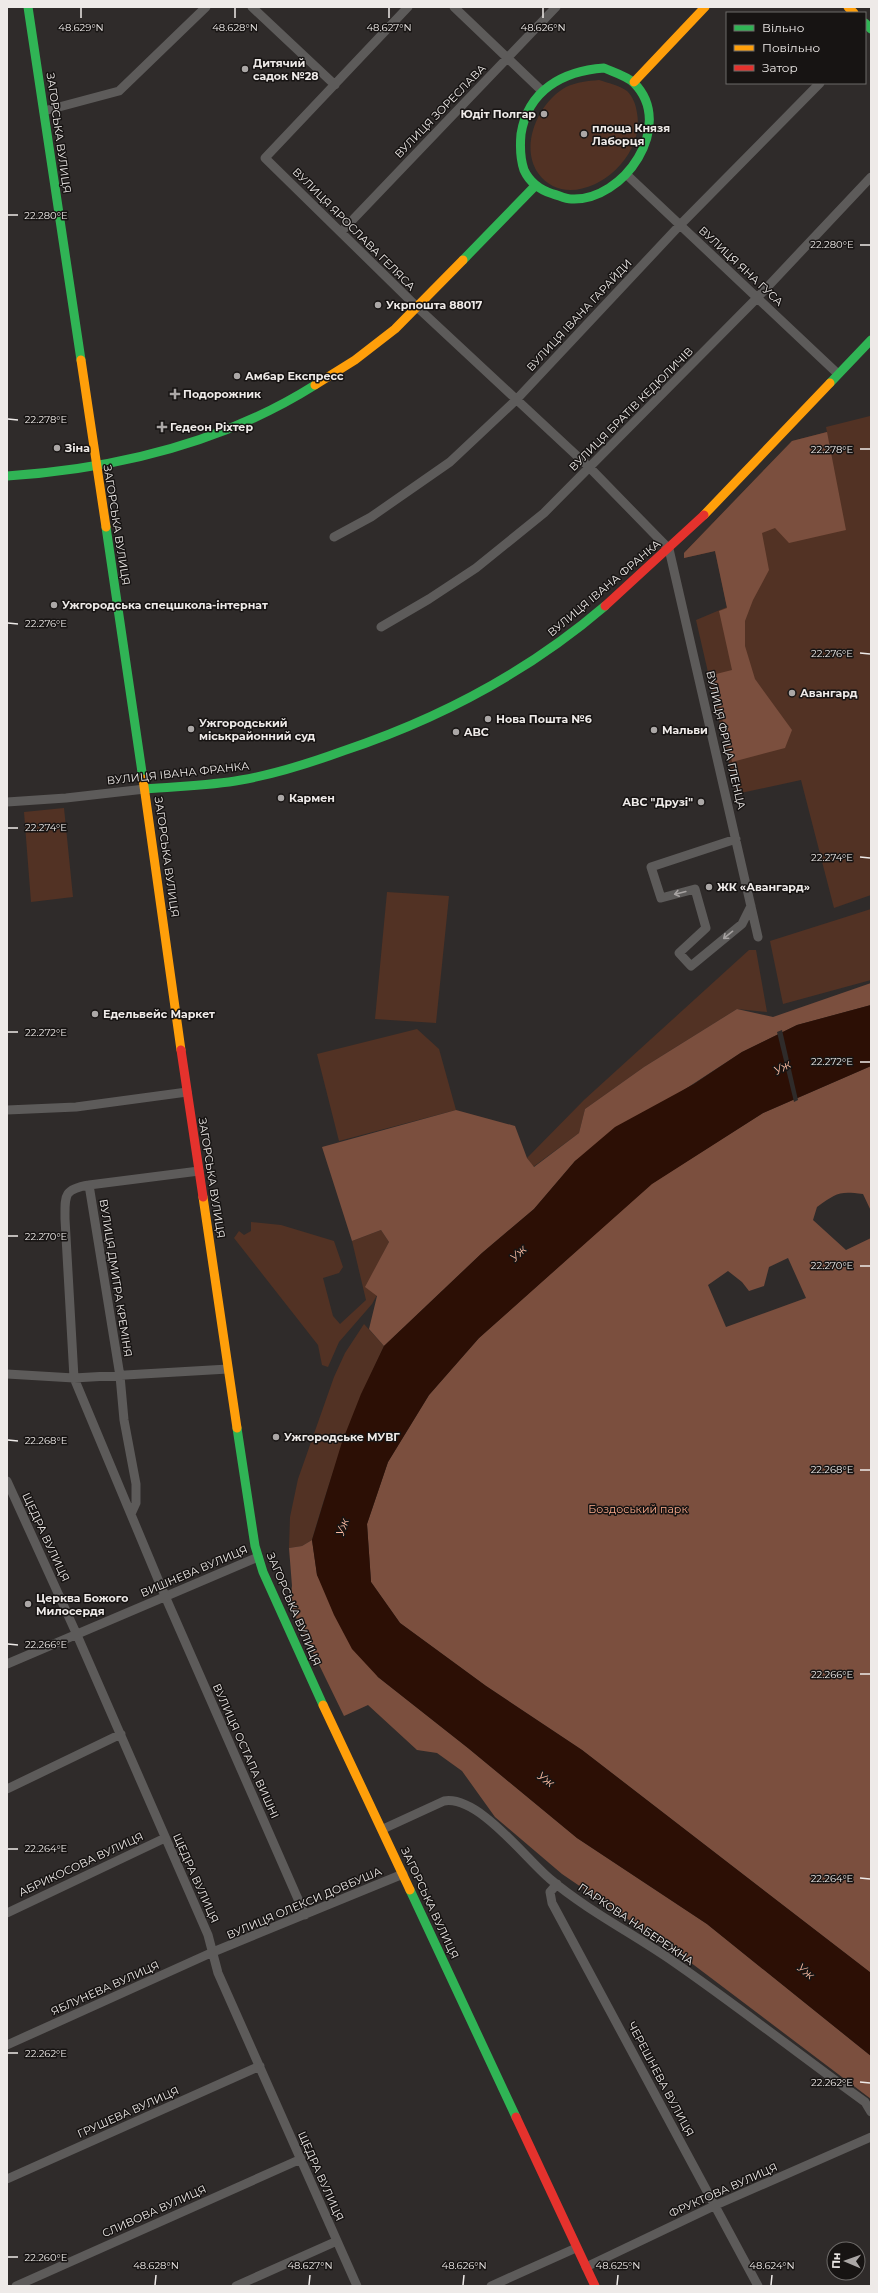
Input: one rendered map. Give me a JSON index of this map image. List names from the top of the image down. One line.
{"streets":{"street":["ВУЛИЦЯ ЗОРЕСЛАВА","ЗАГОРСЬКА ВУЛИЦЯ","ВУЛИЦЯ ЯРОСЛАВА ГЕЛЯСА","ВУЛИЦЯ ЯНА ГУСА","ВУЛИЦЯ ІВАНА ГАРАЙДИ","ВУЛИЦЯ БРАТІВ КЕДЮЛИЧІВ","ВУЛИЦЯ ІВАНА ФРАНКА","ВУЛИЦЯ ФРІЦА ГЛЕНЦА","ВУЛИЦЯ ДМИТРА КРЕМІНЯ","ЩЕДРА ВУЛИЦЯ","ВИШНЕВА ВУЛИЦЯ","ВУЛИЦЯ ОСТАПА ВИШНІ","АБРИКОСОВА ВУЛИЦЯ","ВУЛИЦЯ ОЛЕКСИ ДОВБУША","ПАРКОВА НАБЕРЕЖНА","ЯБЛУНЕВА ВУЛИЦЯ","ЧЕРЕШНЕВА ВУЛИЦЯ","ГРУШЕВА ВУЛИЦЯ","ФРУКТОВА ВУЛИЦЯ","СЛИВОВА ВУЛИЦЯ"]},"crossings":[["ВУЛИЦЯ ЗОРЕСЛАВА","ВУЛИЦЯ ЯРОСЛАВА ГЕЛЯСА"],["ЗАГОРСЬКА ВУЛИЦЯ","ВУЛИЦЯ ІВАНА ФРАНКА"],["ЗАГОРСЬКА ВУЛИЦЯ","ВУЛИЦЯ ДМИТРА КРЕМІНЯ"],["ЗАГОРСЬКА ВУЛИЦЯ","ВИШНЕВА ВУЛИЦЯ"],["ЗАГОРСЬКА ВУЛИЦЯ","ВУЛИЦЯ ОЛЕКСИ ДОВБУША"],["ЗАГОРСЬКА ВУЛИЦЯ","ПАРКОВА НАБЕРЕЖНА"],["ЗАГОРСЬКА ВУЛИЦЯ","ФРУКТОВА ВУЛИЦЯ"],["ВУЛИЦЯ ЯРОСЛАВА ГЕЛЯСА","ВУЛИЦЯ ІВАНА ГАРАЙДИ"],["ВУЛИЦЯ ЯРОСЛАВА ГЕЛЯСА","ВУЛИЦЯ БРАТІВ КЕДЮЛИЧІВ"],["ВУЛИЦЯ ЯРОСЛАВА ГЕЛЯСА","ВУЛИЦЯ ІВАНА ФРАНКА"],["ВУЛИЦЯ ЯРОСЛАВА ГЕЛЯСА","ВУЛИЦЯ ФРІЦА ГЛЕНЦА"],["ВУЛИЦЯ ЯНА ГУСА","ВУЛИЦЯ ІВАНА ГАРАЙДИ"],["ВУЛИЦЯ ЯНА ГУСА","ВУЛИЦЯ БРАТІВ КЕДЮЛИЧІВ"],["ВУЛИЦЯ ЯНА ГУСА","ВУЛИЦЯ ІВАНА ФРАНКА"],["ВУЛИЦЯ ІВАНА ФРАНКА","ВУЛИЦЯ ФРІЦА ГЛЕНЦА"],["ВУЛИЦЯ ДМИТРА КРЕМІНЯ","ВУЛИЦЯ ОСТАПА ВИШНІ"],["ЩЕДРА ВУЛИЦЯ","ВИШНЕВА ВУЛИЦЯ"],["ЩЕДРА ВУЛИЦЯ","АБРИКОСОВА ВУЛИЦЯ"],["ЩЕДРА ВУЛИЦЯ","ВУЛИЦЯ ОЛЕКСИ ДОВБУША"],["ЩЕДРА ВУЛИЦЯ","ЯБЛУНЕВА ВУЛИЦЯ"],["ЩЕДРА ВУЛИЦЯ","ГРУШЕВА ВУЛИЦЯ"],["ЩЕДРА ВУЛИЦЯ","СЛИВОВА ВУЛИЦЯ"],["ВИШНЕВА ВУЛИЦЯ","ВУЛИЦЯ ОСТАПА ВИШНІ"],["ВУЛИЦЯ ОСТАПА ВИШНІ","ВУЛИЦЯ ОЛЕКСИ ДОВБУША"],["ВУЛИЦЯ ОЛЕКСИ ДОВБУША","ЯБЛУНЕВА ВУЛИЦЯ"],["ПАРКОВА НАБЕРЕЖНА","ЧЕРЕШНЕВА ВУЛИЦЯ"],["ЧЕРЕШНЕВА ВУЛИЦЯ","ФРУКТОВА ВУЛИЦЯ"]],"water":["Уж"],"parks":["Боздоський парк"],"places":{"other":["Дитячий садок №28","Юдіт Полгар","площа Князя Лаборця","Укрпошта 88017","Амбар Експресс","Зіна","Ужгородська спецшкола-інтернат","Авангард","Нова Пошта №6","Ужгородський міськрайонний суд","Мальви","ABC","Кармен","ABC \"Друзі\"","ЖК «Авангард»","Едельвейс Маркет","Ужгородське МУВГ","Церква Божого Милосердя"],"health":["Подорожник","Гедеон Ріхтер"]},"legend":["Вільно","Повільно","Затор"],"north":"left","coordinates":["48.629°N","48.628°N","48.627°N","48.626°N","22.280°E","22.278°E","22.276°E","22.274°E","22.272°E","22.270°E","22.268°E","22.266°E","22.264°E","22.262°E","22.260°E","48.625°N","48.624°N"]}
